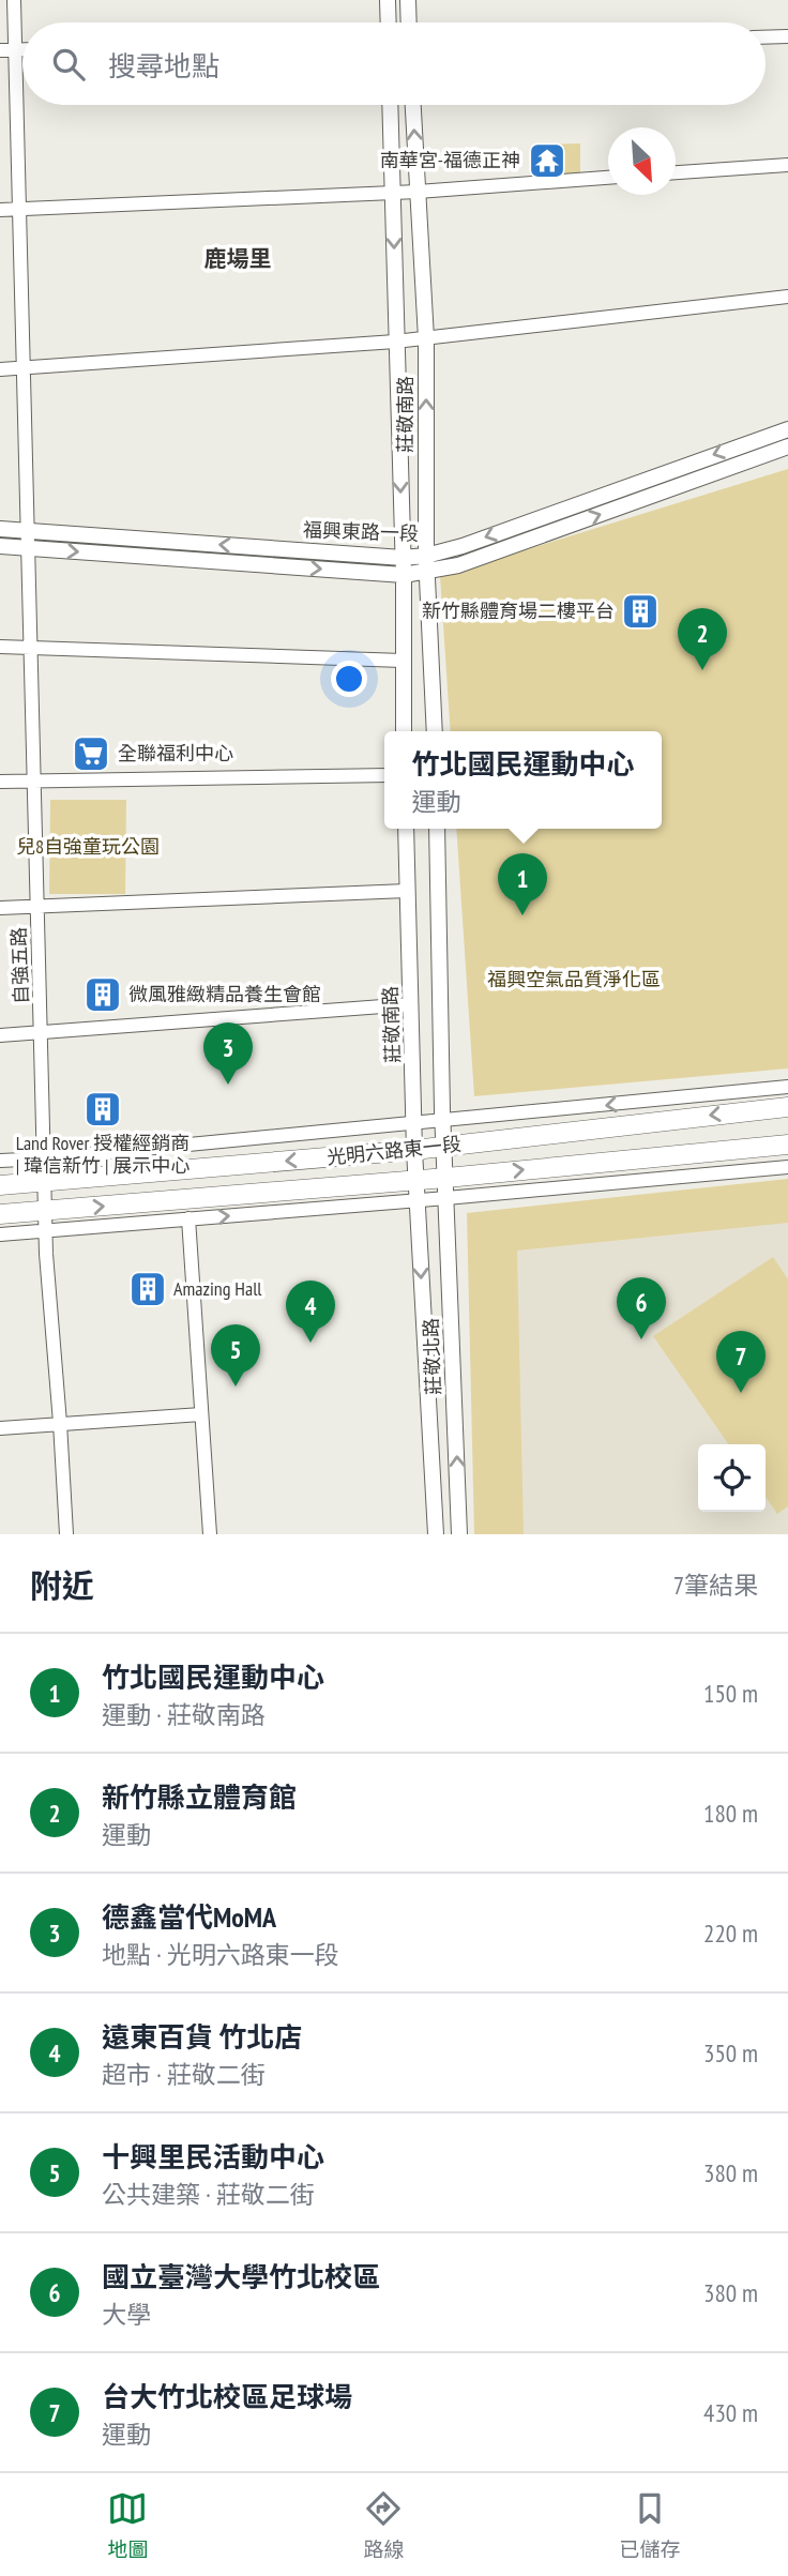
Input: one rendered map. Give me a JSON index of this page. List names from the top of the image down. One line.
{"streets":{"main road":["光明六路東一段"],"street":["莊敬南路","福興東路一段","自強五路","莊敬北路"]},"crossings":[["莊敬南路","福興東路一段"],["莊敬南路","光明六路東一段"],["莊敬南路","莊敬北路"],["福興東路一段","自強五路"],["自強五路","光明六路東一段"],["光明六路東一段","莊敬北路"]],"districts":["鹿場里"],"parks":["兒8自強童玩公園","福興空氣品質淨化區"],"places":{"temple":["南華宮-福德正神"],"building":["新竹縣體育場二樓平台","微風雅緻精品養生會館","Land Rover 授權經銷商 | 瑋信新竹 | 展示中心","Amazing Hall"],"supermarket":["全聯福利中心"]},"north":"bottom right","page":{"search":"搜尋地點","pins":["2","1","3","6","4","5","7"],"popup":["竹北國民運動中心","運動"],"heading":["附近","7筆結果"],"list":[{"mark":"1","name":"竹北國民運動中心","note":"運動 · 莊敬南路","value":"150 m"},{"mark":"2","name":"新竹縣立體育館","note":"運動","value":"180 m"},{"mark":"3","name":"德鑫當代MoMA","note":"地點 · 光明六路東一段","value":"220 m"},{"mark":"4","name":"遠東百貨 竹北店","note":"超市 · 莊敬二街","value":"350 m"},{"mark":"5","name":"十興里民活動中心","note":"公共建築 · 莊敬二街","value":"380 m"},{"mark":"6","name":"國立臺灣大學竹北校區","note":"大學","value":"380 m"},{"mark":"7","name":"台大竹北校區足球場","note":"運動","value":"430 m"}],"nav":["地圖","路線","已儲存"]}}
